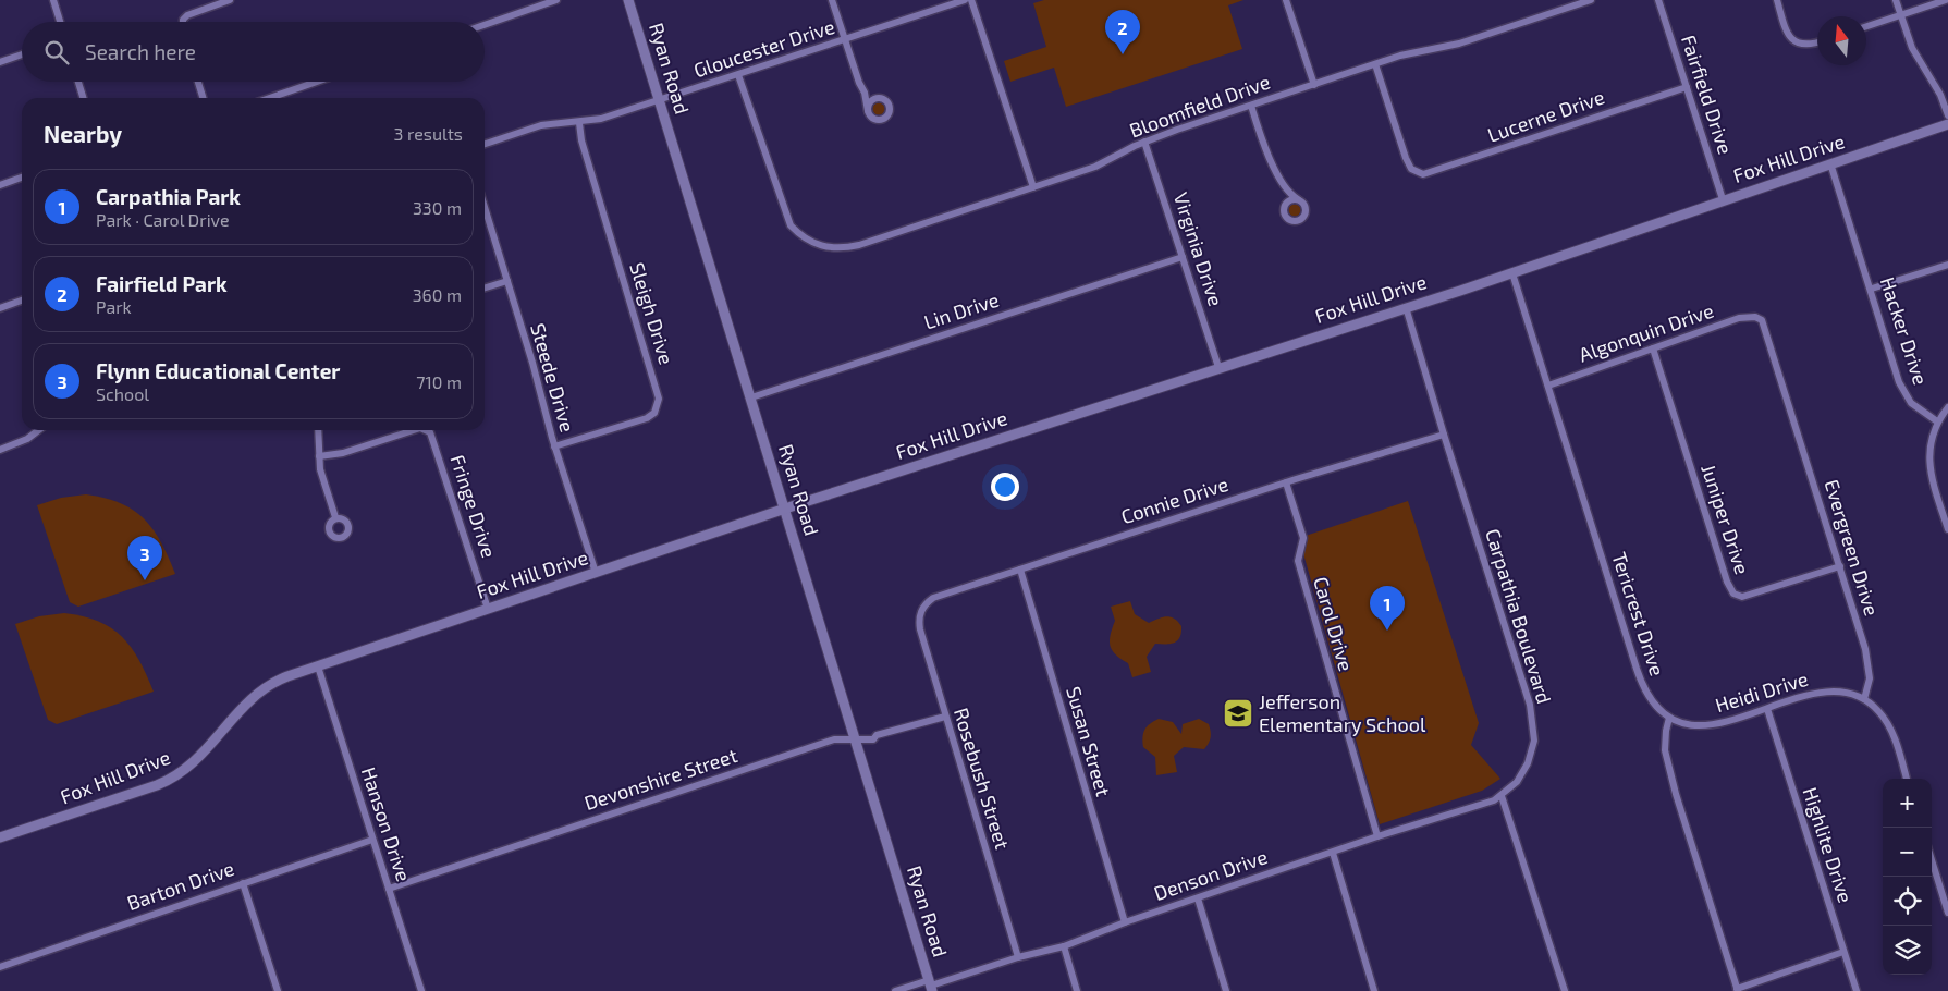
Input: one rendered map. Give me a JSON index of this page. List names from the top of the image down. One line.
{"streets":{"street":["Gloucester Drive","Ryan Road","Fairfield Drive","Bloomfield Drive","Lucerne Drive","Fox Hill Drive","Virginia Drive","Lin Drive","Sleigh Drive","Hacker Drive","Algonquin Drive","Steede Drive","Connie Drive","Fringe Drive","Juniper Drive","Evergreen Drive","Tericrest Drive","Carpathia Boulevard","Carol Drive","Heidi Drive","Susan Street","Rosebush Street","Devonshire Street","Hanson Drive","Highlite Drive","Denson Drive","Barton Drive"]},"crossings":[["Gloucester Drive","Ryan Road"],["Gloucester Drive","Bloomfield Drive"],["Gloucester Drive","Sleigh Drive"],["Ryan Road","Fox Hill Drive"],["Ryan Road","Lin Drive"],["Ryan Road","Devonshire Street"],["Ryan Road","Denson Drive"],["Fairfield Drive","Lucerne Drive"],["Fairfield Drive","Fox Hill Drive"],["Bloomfield Drive","Lucerne Drive"],["Bloomfield Drive","Virginia Drive"],["Fox Hill Drive","Virginia Drive"],["Fox Hill Drive","Hacker Drive"],["Fox Hill Drive","Steede Drive"],["Fox Hill Drive","Fringe Drive"],["Fox Hill Drive","Tericrest Drive"],["Fox Hill Drive","Carpathia Boulevard"],["Fox Hill Drive","Hanson Drive"],["Virginia Drive","Lin Drive"],["Sleigh Drive","Steede Drive"],["Algonquin Drive","Juniper Drive"],["Algonquin Drive","Evergreen Drive"],["Algonquin Drive","Tericrest Drive"],["Connie Drive","Carpathia Boulevard"],["Connie Drive","Carol Drive"],["Connie Drive","Susan Street"],["Connie Drive","Rosebush Street"],["Juniper Drive","Evergreen Drive"],["Evergreen Drive","Heidi Drive"],["Tericrest Drive","Heidi Drive"],["Carpathia Boulevard","Denson Drive"],["Carol Drive","Denson Drive"],["Heidi Drive","Highlite Drive"],["Susan Street","Denson Drive"],["Rosebush Street","Devonshire Street"],["Rosebush Street","Denson Drive"],["Devonshire Street","Hanson Drive"],["Hanson Drive","Barton Drive"]],"places":{"school or university":["Jefferson Elementary School"]},"north":"top","page":{"pins":["2","3","1"],"search":"Search here","heading":["Nearby","3 results"],"list":[{"mark":"1","name":"Carpathia Park","note":"Park · Carol Drive","value":"330 m"},{"mark":"2","name":"Fairfield Park","note":"Park","value":"360 m"},{"mark":"3","name":"Flynn Educational Center","note":"School","value":"710 m"}],"map_buttons":["+","−"]}}
